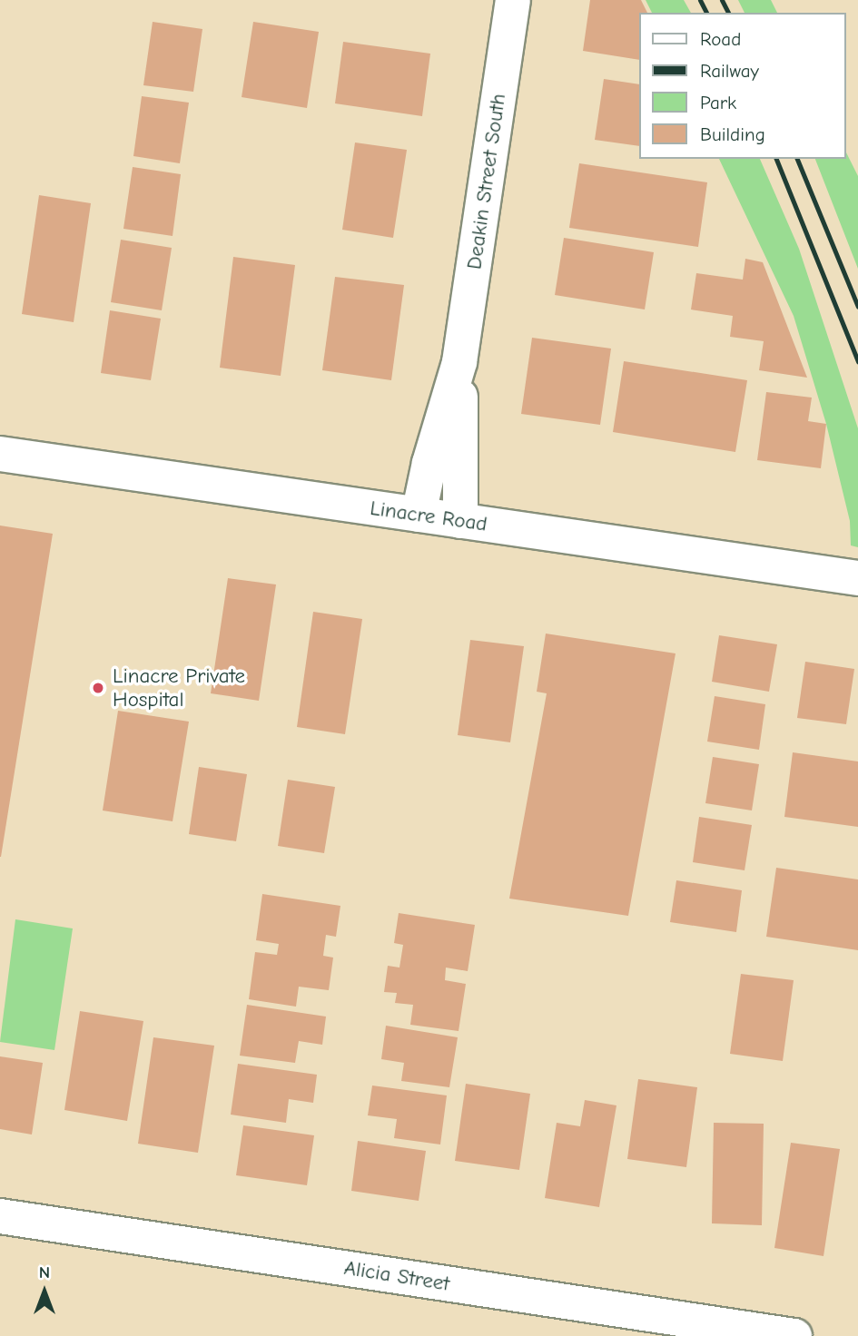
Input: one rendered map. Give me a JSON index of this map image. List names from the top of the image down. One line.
{"streets":{"street":["Deakin Street South","Linacre Road","Alicia Street"]},"crossings":[["Deakin Street South","Linacre Road"]],"places":["Linacre Private Hospital"],"legend":["Road","Railway","Park","Building"],"north":"top"}
